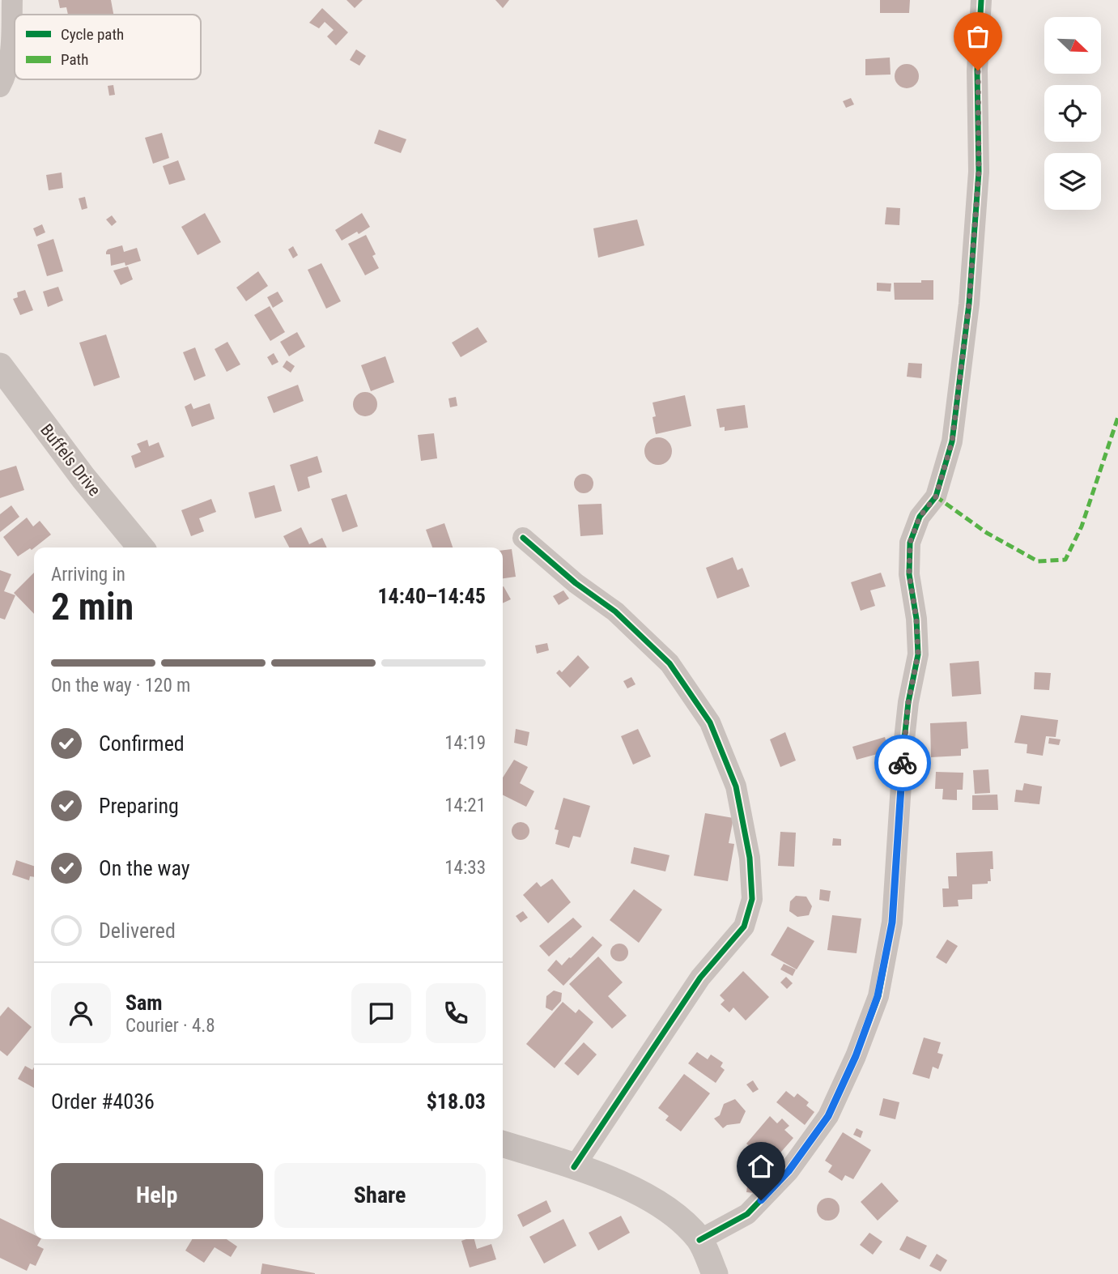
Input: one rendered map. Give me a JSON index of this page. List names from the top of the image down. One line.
{"streets":{"street":["Buffels Drive"]},"legend":["Cycle path","Path"],"north":"bottom right","page":{"heading":["2 min","Arriving in","14:40–14:45"],"panel":["Sam","Courier · 4.8","Order #4036","$18.03"],"bar":"On the way · 120 m","list":[["Confirmed","14:19"],["Preparing","14:21"],["On the way","14:33"],"Delivered"],"buttons":["Help","Share"]}}
